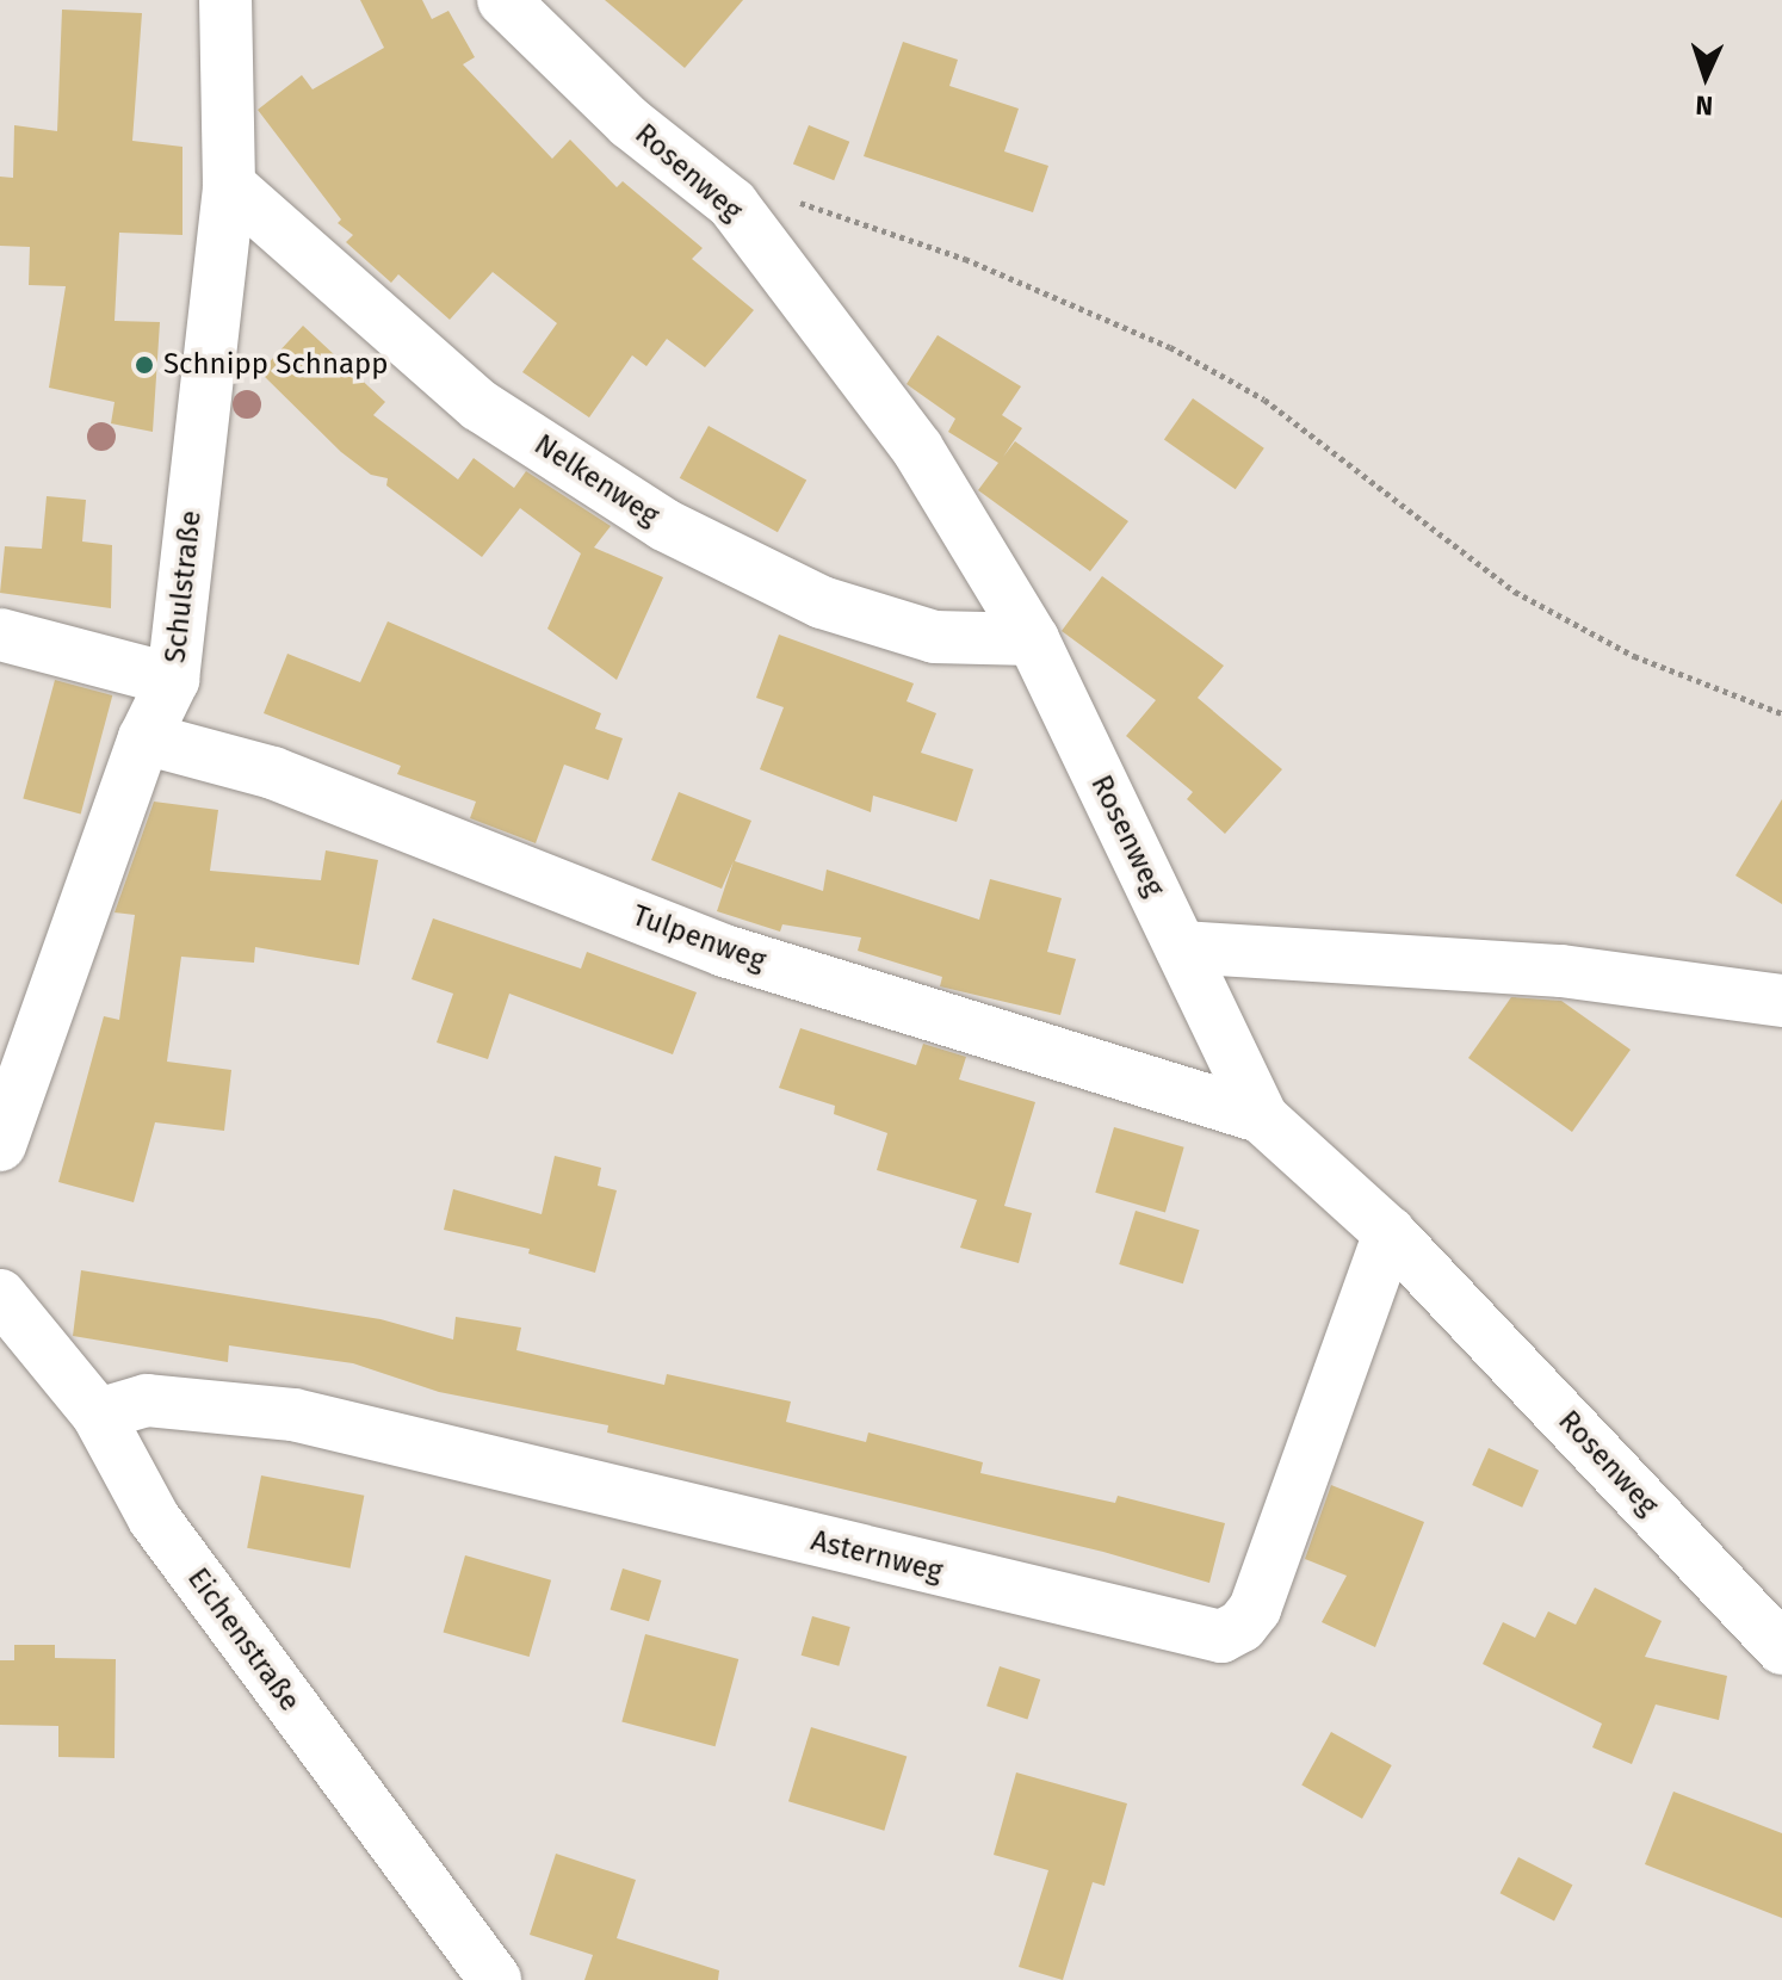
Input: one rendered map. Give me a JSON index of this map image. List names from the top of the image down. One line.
{"streets":{"street":["Rosenweg","Nelkenweg","Schulstraße","Tulpenweg","Asternweg","Eichenstraße"]},"crossings":[["Rosenweg","Nelkenweg"],["Rosenweg","Tulpenweg"],["Rosenweg","Asternweg"],["Nelkenweg","Schulstraße"],["Schulstraße","Tulpenweg"],["Asternweg","Eichenstraße"]],"places":["Schnipp Schnapp"],"north":"bottom"}
